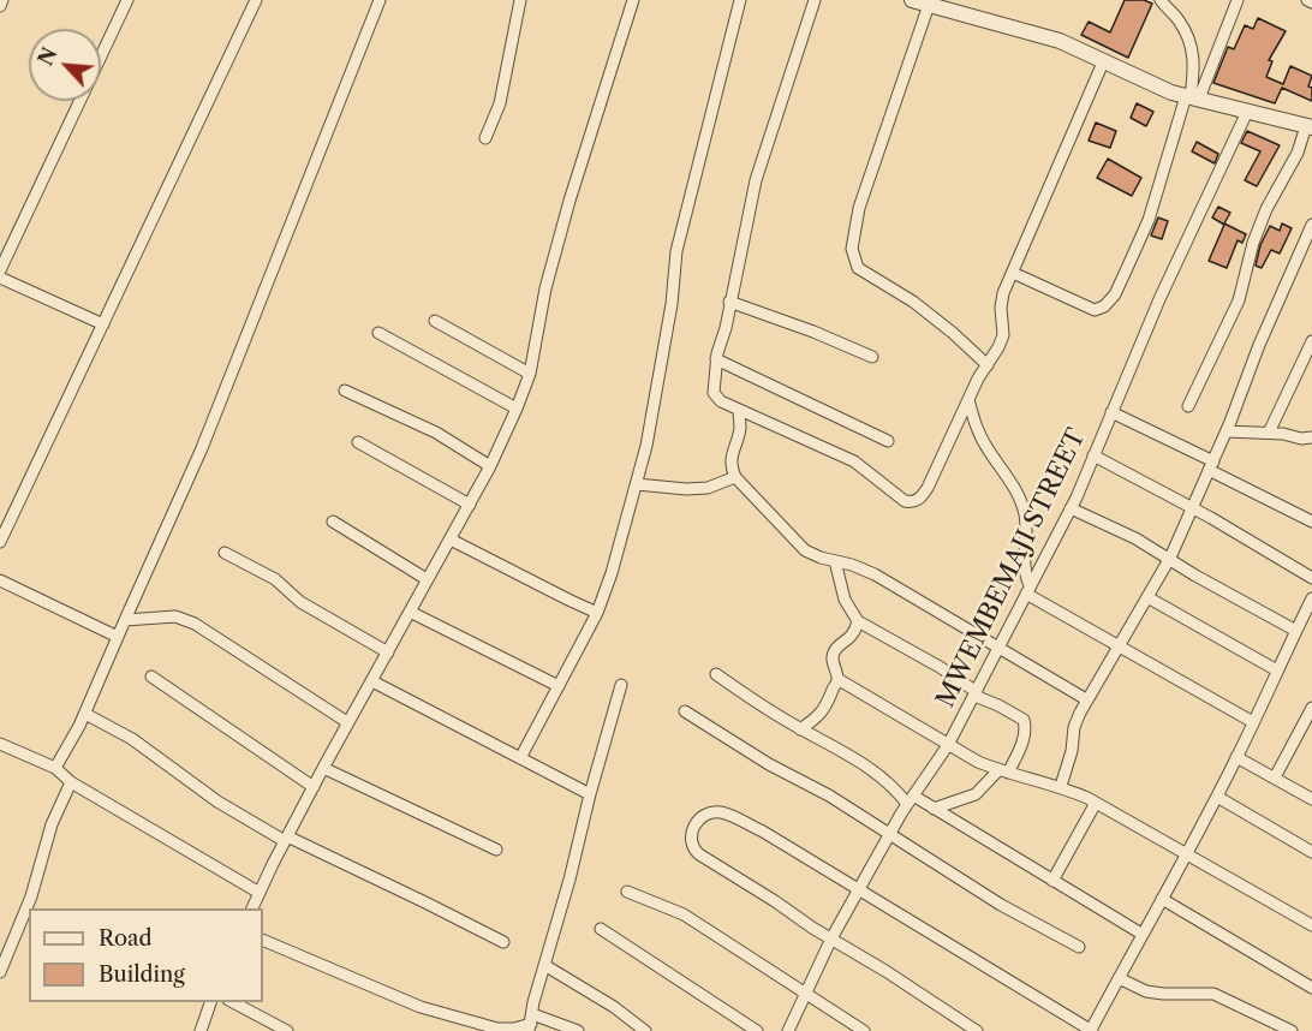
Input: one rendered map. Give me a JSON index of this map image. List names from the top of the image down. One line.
{"streets":{"street":["MWEMBEMAJI STREET"]},"legend":["Road","Building"],"north":"top left"}
